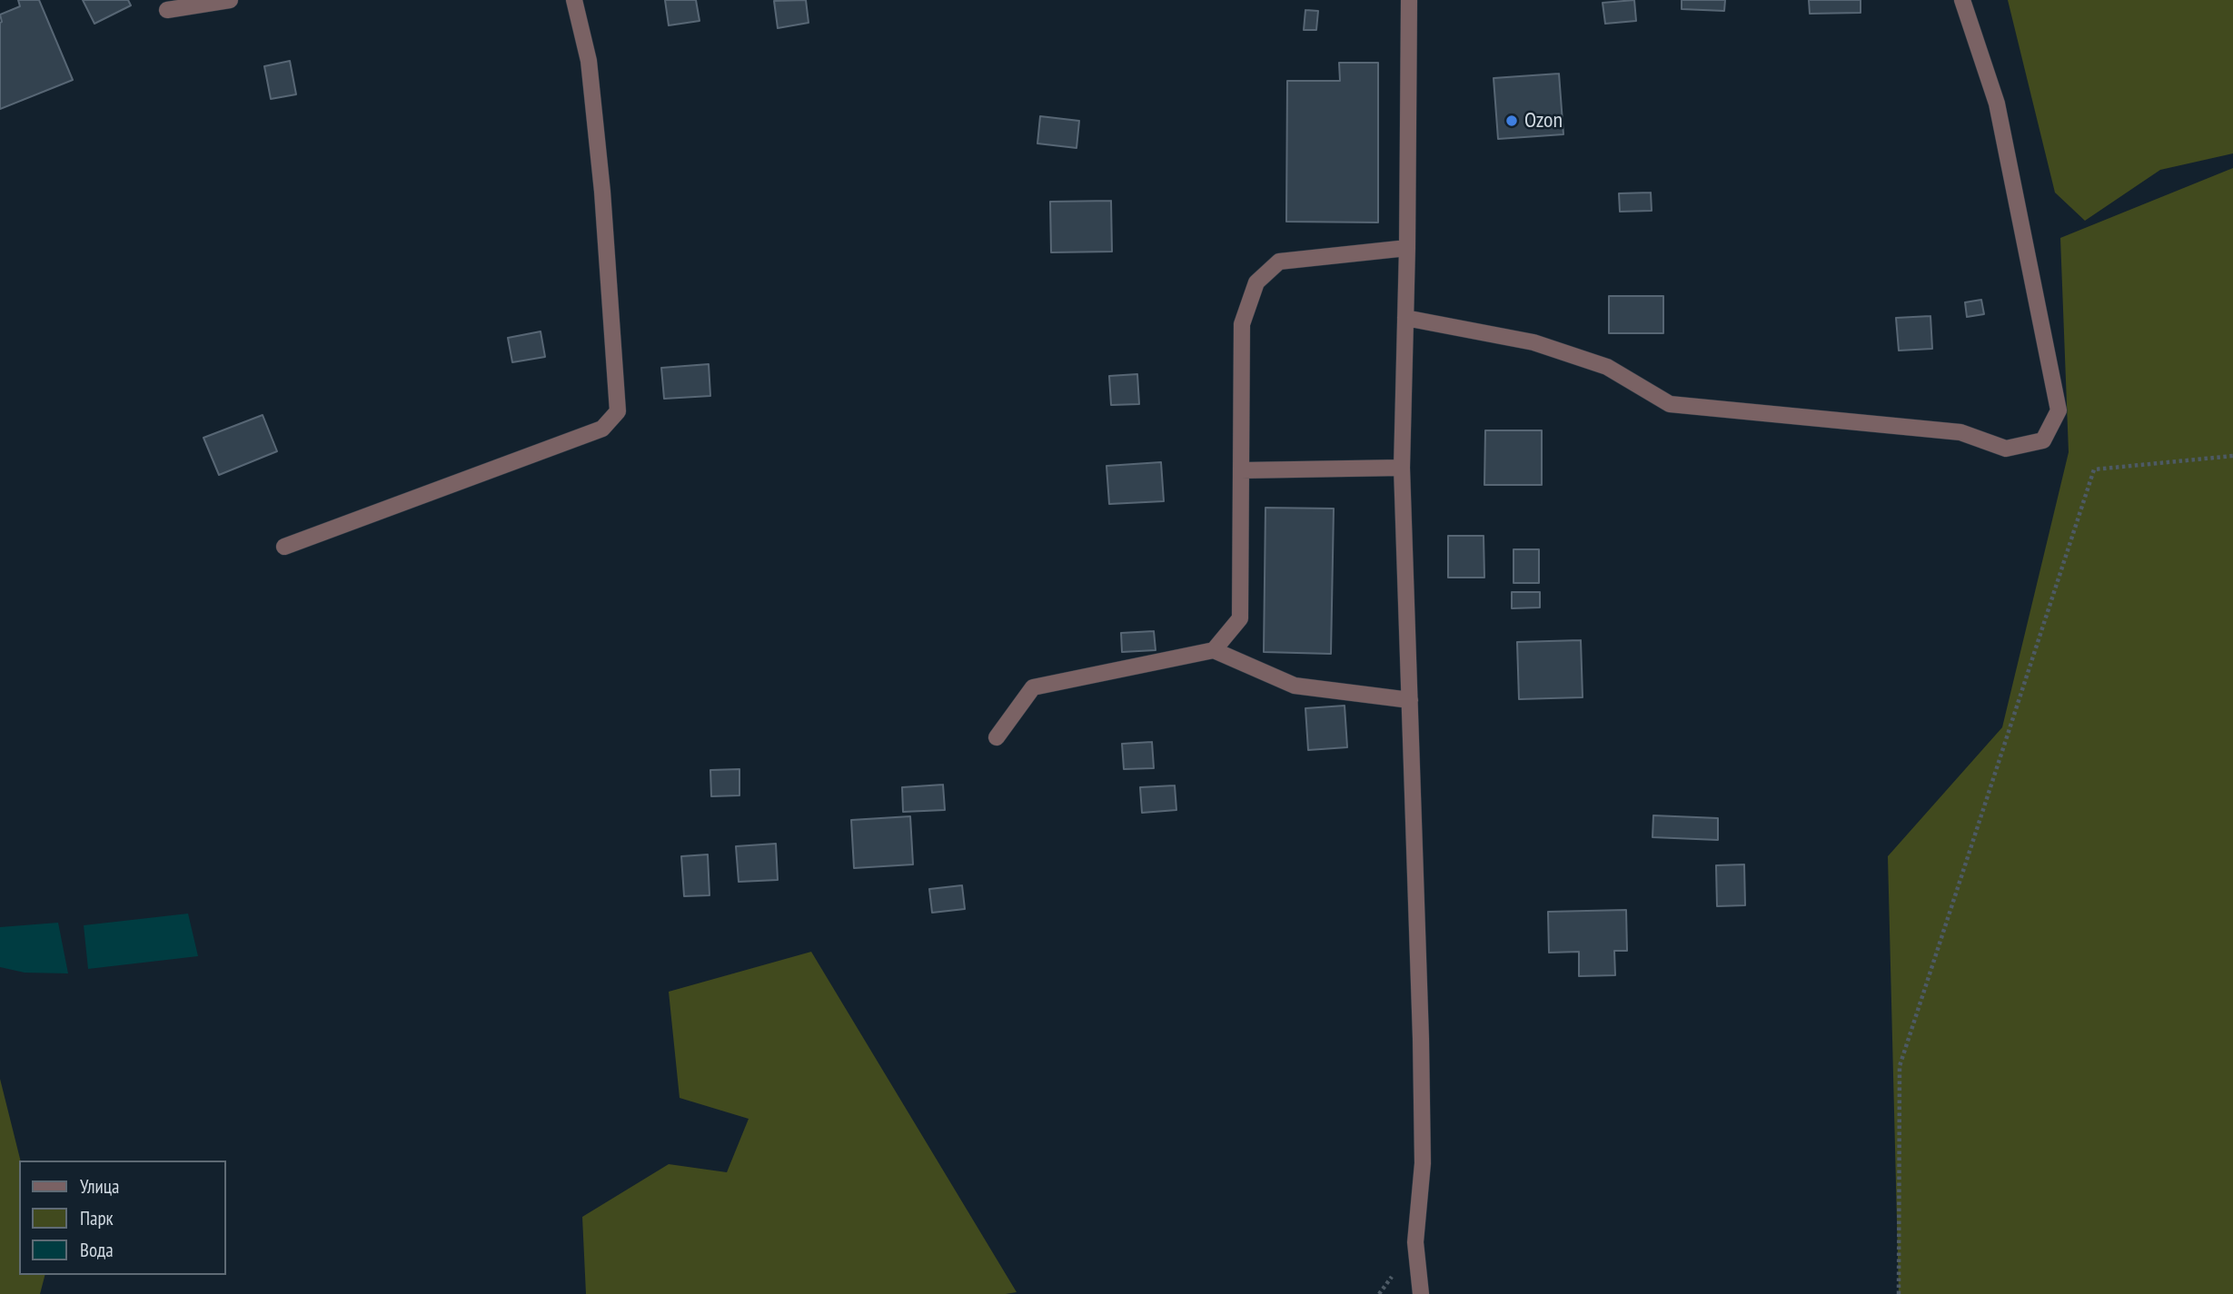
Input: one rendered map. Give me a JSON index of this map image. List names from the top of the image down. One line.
{"places":["Ozon"],"legend":["Улица","Парк","Вода"]}
